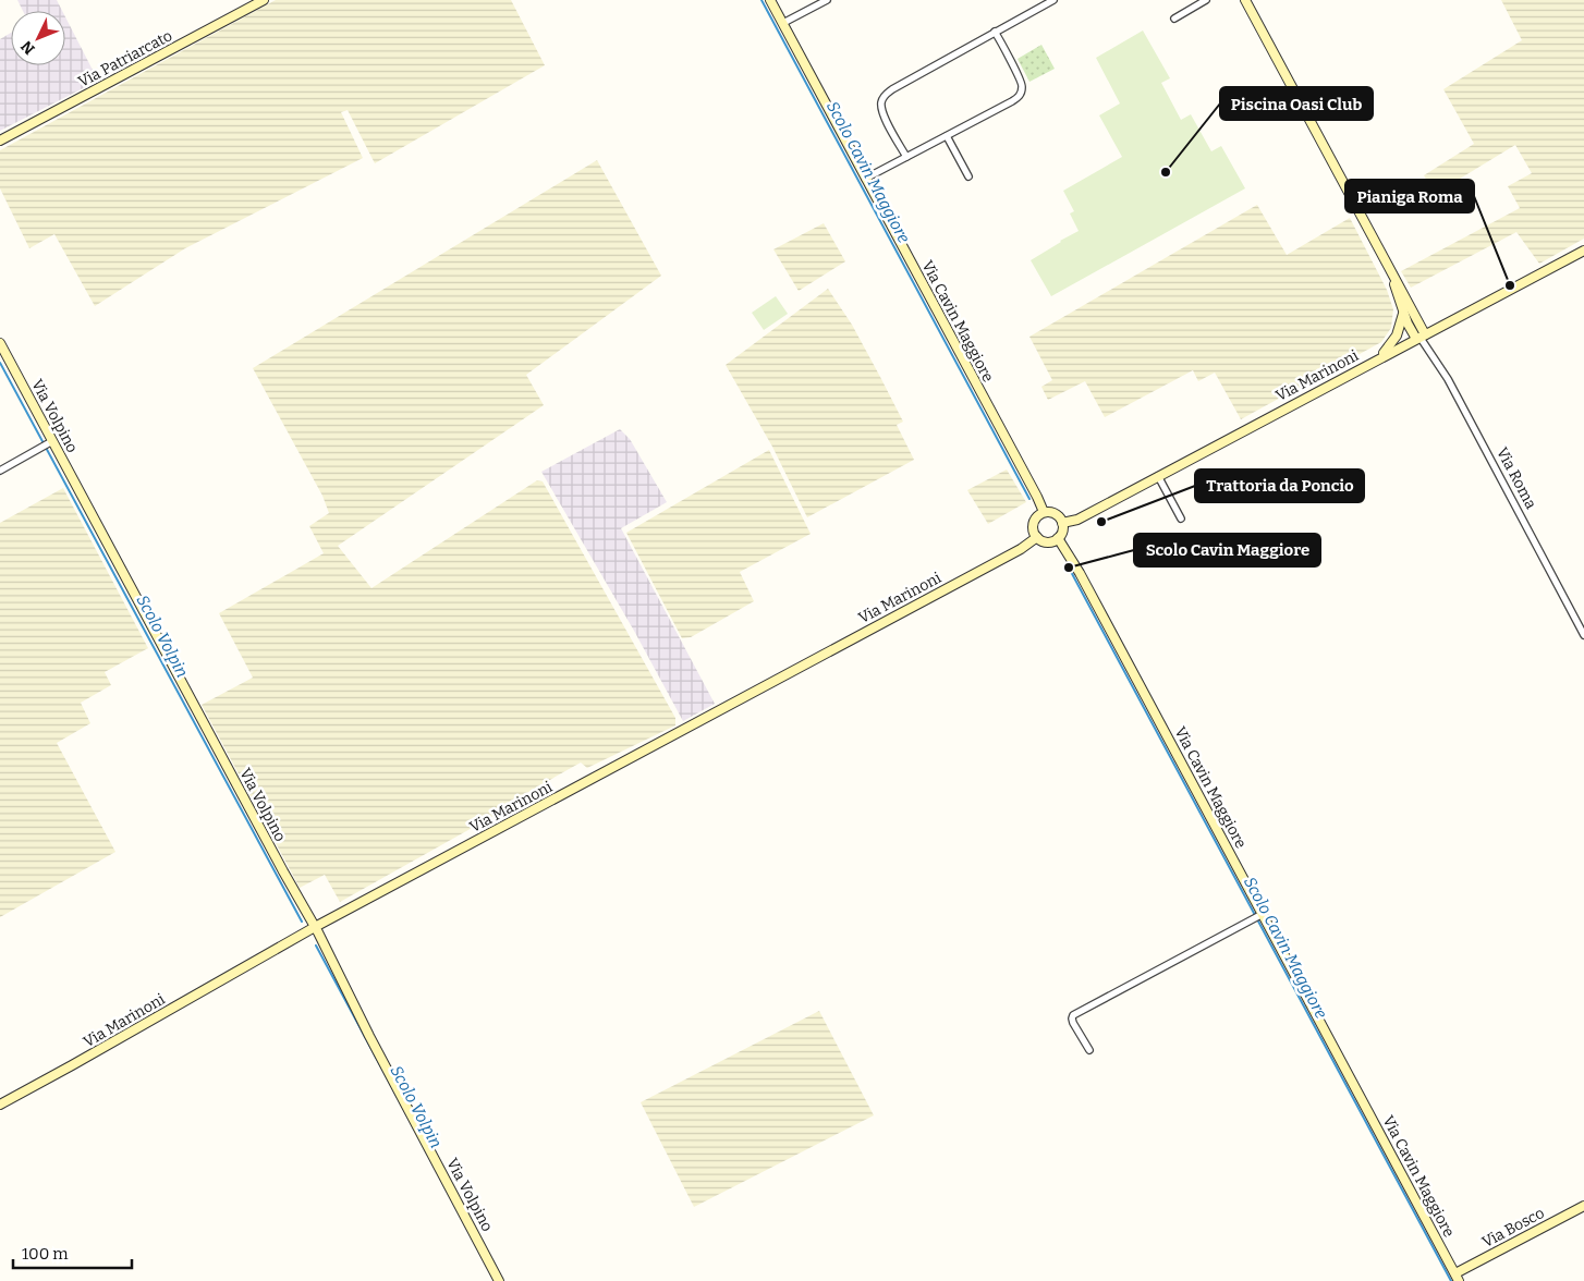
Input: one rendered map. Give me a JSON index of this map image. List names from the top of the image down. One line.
{"streets":{"street":["Via Patriarcato","Via Cavin Maggiore","Via Marinoni","Via Volpino","Via Roma","Via Bosco"]},"crossings":[["Via Cavin Maggiore","Via Marinoni"],["Via Cavin Maggiore","Via Bosco"],["Via Marinoni","Via Volpino"],["Via Marinoni","Via Roma"]],"water":["Scolo Cavin Maggiore","Scolo Volpin"],"places":["Piscina Oasi Club","Pianiga Roma","Trattoria da Poncio","Scolo Cavin Maggiore"],"scale_bar":"100 m","north":"bottom left"}
